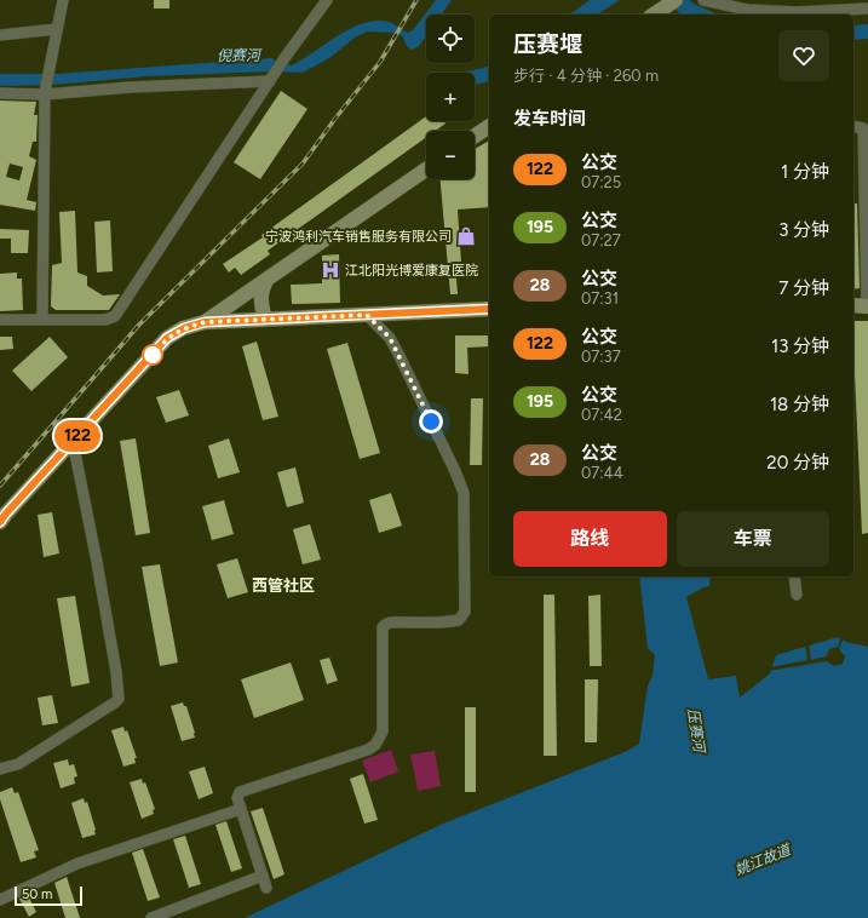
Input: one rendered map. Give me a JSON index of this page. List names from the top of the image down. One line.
{"districts":["西管社区"],"water":["倪赛河","压赛河","姚江故道"],"places":{"shop":["宁波鸿利汽车销售服务有限公司"],"hospital":["江北阳光博爱康复医院"]},"lines":["bus line 122"],"scale_bar":"50 m","page":{"on_map":"122","map_buttons":["+","−"],"heading":[["压赛堰","步行 · 4 分钟 · 260 m"],"发车时间"],"list":[{"mark":"122","name":"公交","note":"07:25","value":"1 分钟"},{"mark":"195","name":"公交","note":"07:27","value":"3 分钟"},{"mark":"28","name":"公交","note":"07:31","value":"7 分钟"},{"mark":"122","name":"公交","note":"07:37","value":"13 分钟"},{"mark":"195","name":"公交","note":"07:42","value":"18 分钟"},{"mark":"28","name":"公交","note":"07:44","value":"20 分钟"}],"buttons":["路线","车票"],"scale":"50 m"}}
